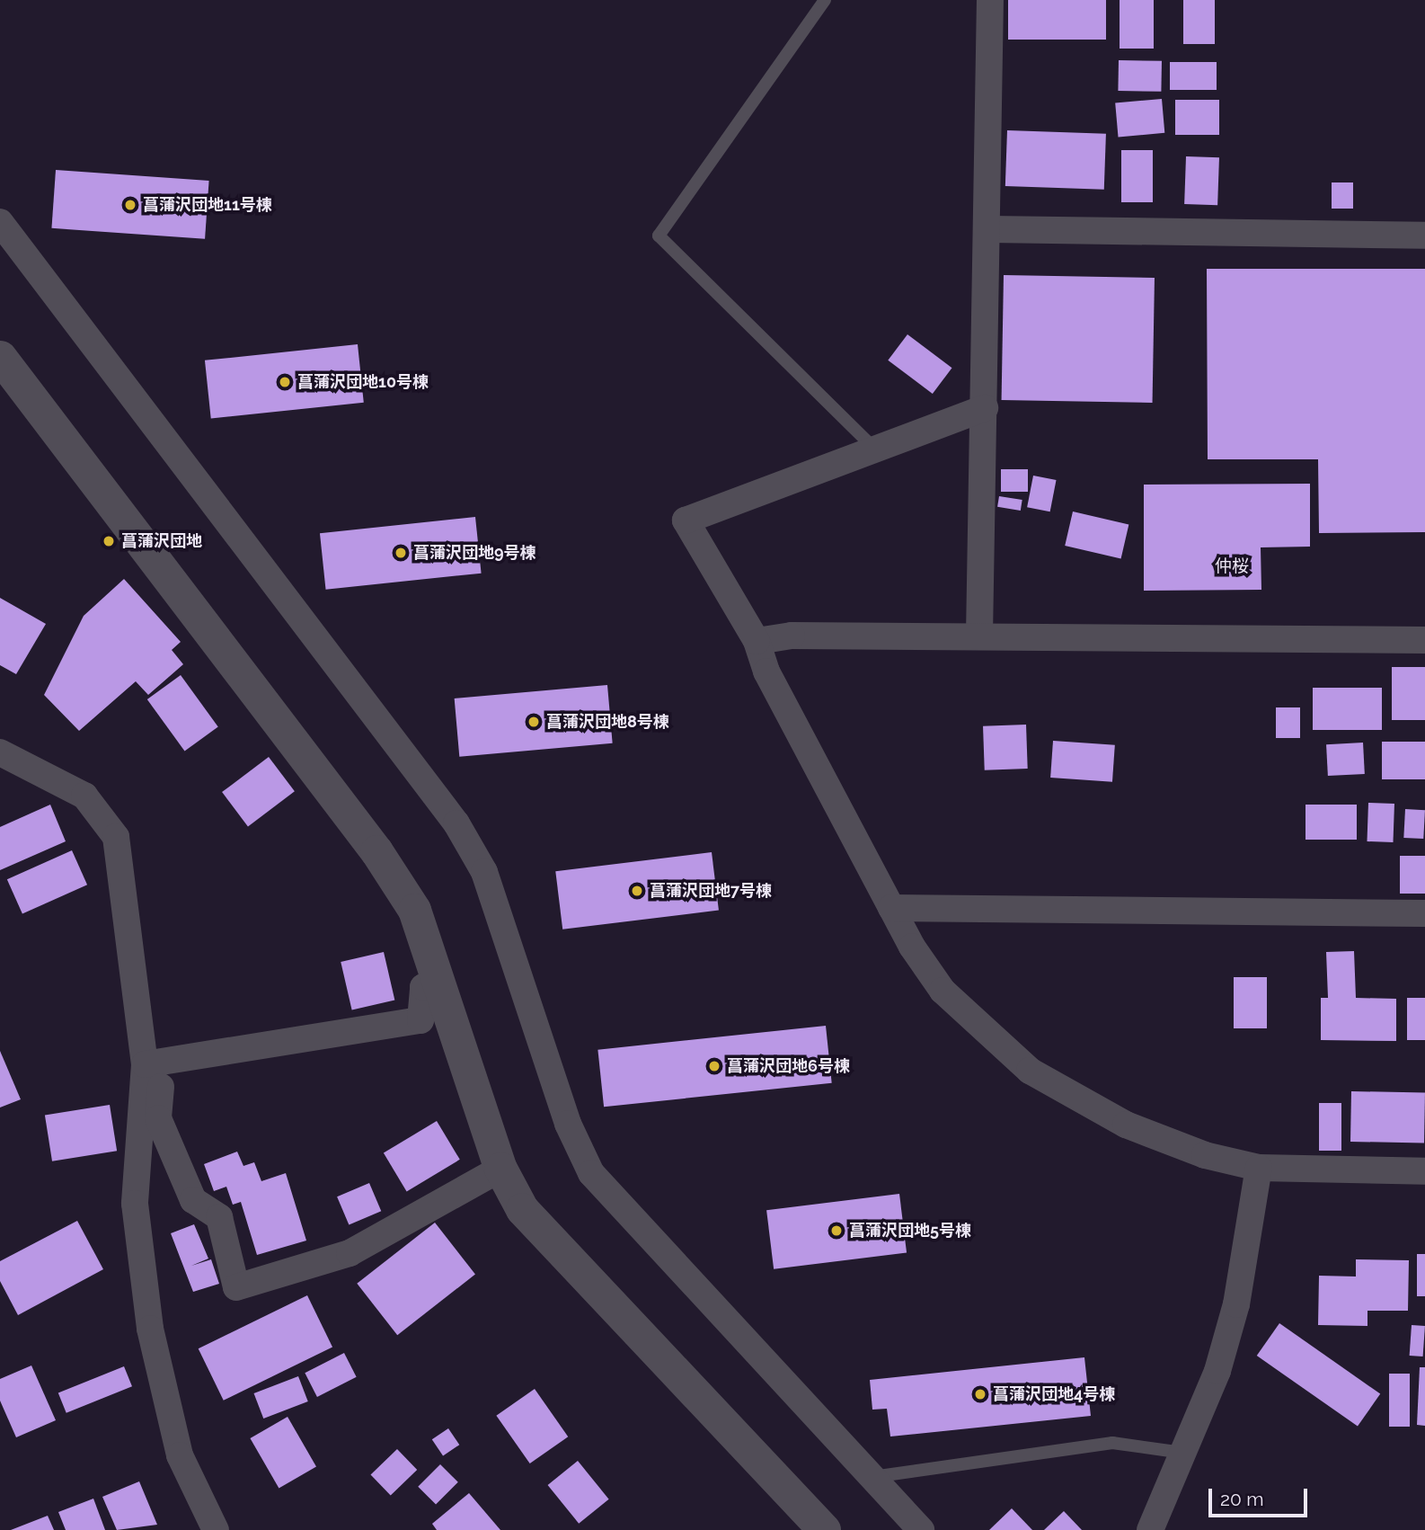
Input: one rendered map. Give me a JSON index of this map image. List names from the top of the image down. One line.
{"districts":["仲桜"],"places":["菖蒲沢団地11号棟","菖蒲沢団地10号棟","菖蒲沢団地","菖蒲沢団地9号棟","菖蒲沢団地8号棟","菖蒲沢団地7号棟","菖蒲沢団地6号棟","菖蒲沢団地5号棟","菖蒲沢団地4号棟"],"scale_bar":"20 m"}
